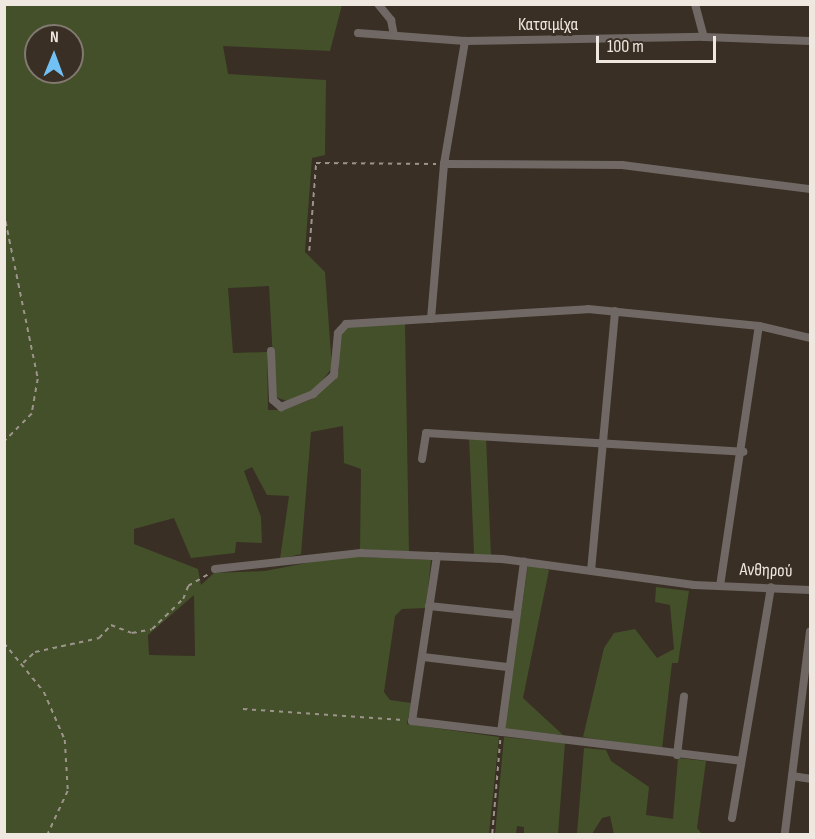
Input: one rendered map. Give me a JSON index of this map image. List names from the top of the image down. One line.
{"streets":{"street":["Κατσιμίχα","Ανθηρού"]},"scale_bar":"100 m","north":"top"}
